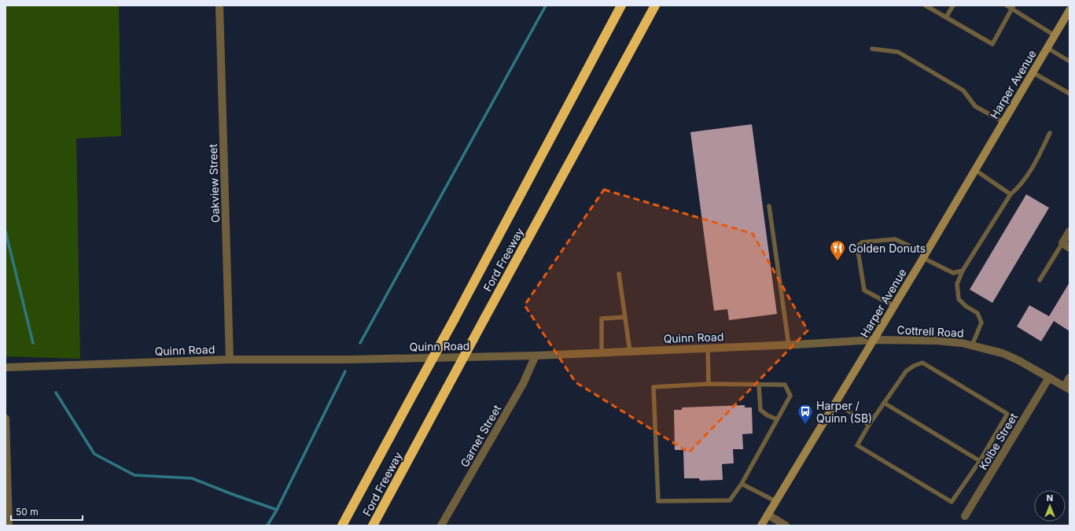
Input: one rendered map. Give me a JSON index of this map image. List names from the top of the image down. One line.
{"streets":{"highway":["Ford Freeway"],"main road":["Harper Avenue"],"street":["Oakview Street","Cottrell Road","Quinn Road","Garnet Street","Kolbe Street"]},"crossings":[["Harper Avenue","Cottrell Road"],["Harper Avenue","Quinn Road"],["Oakview Street","Quinn Road"],["Cottrell Road","Quinn Road"],["Cottrell Road","Kolbe Street"],["Quinn Road","Garnet Street"]],"places":{"restaurant":["Golden Donuts"],"bus stop":["Harper / Quinn (SB)"]},"scale_bar":"50 m","north":"top"}
